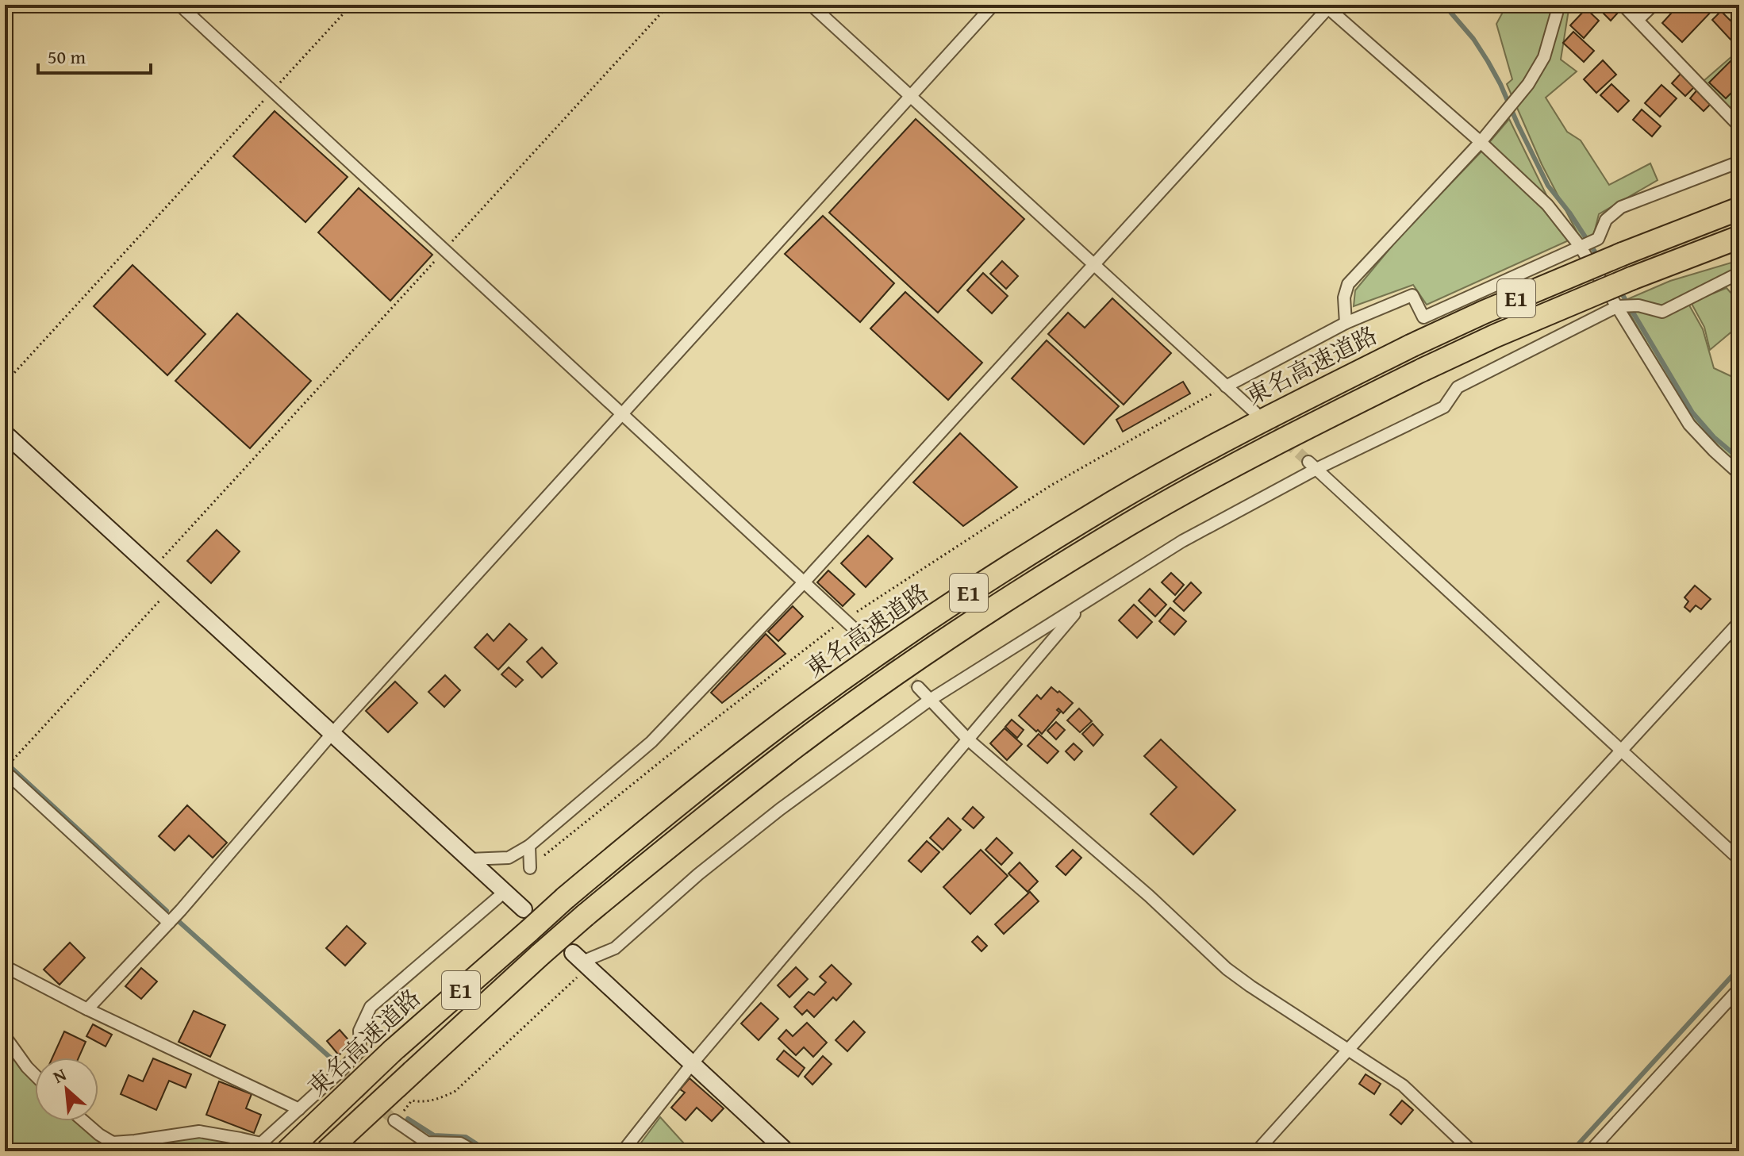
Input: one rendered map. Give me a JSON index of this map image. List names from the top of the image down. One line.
{"streets":{"highway":["E1","東名高速道路"]},"scale_bar":"50 m","north":"top left"}
